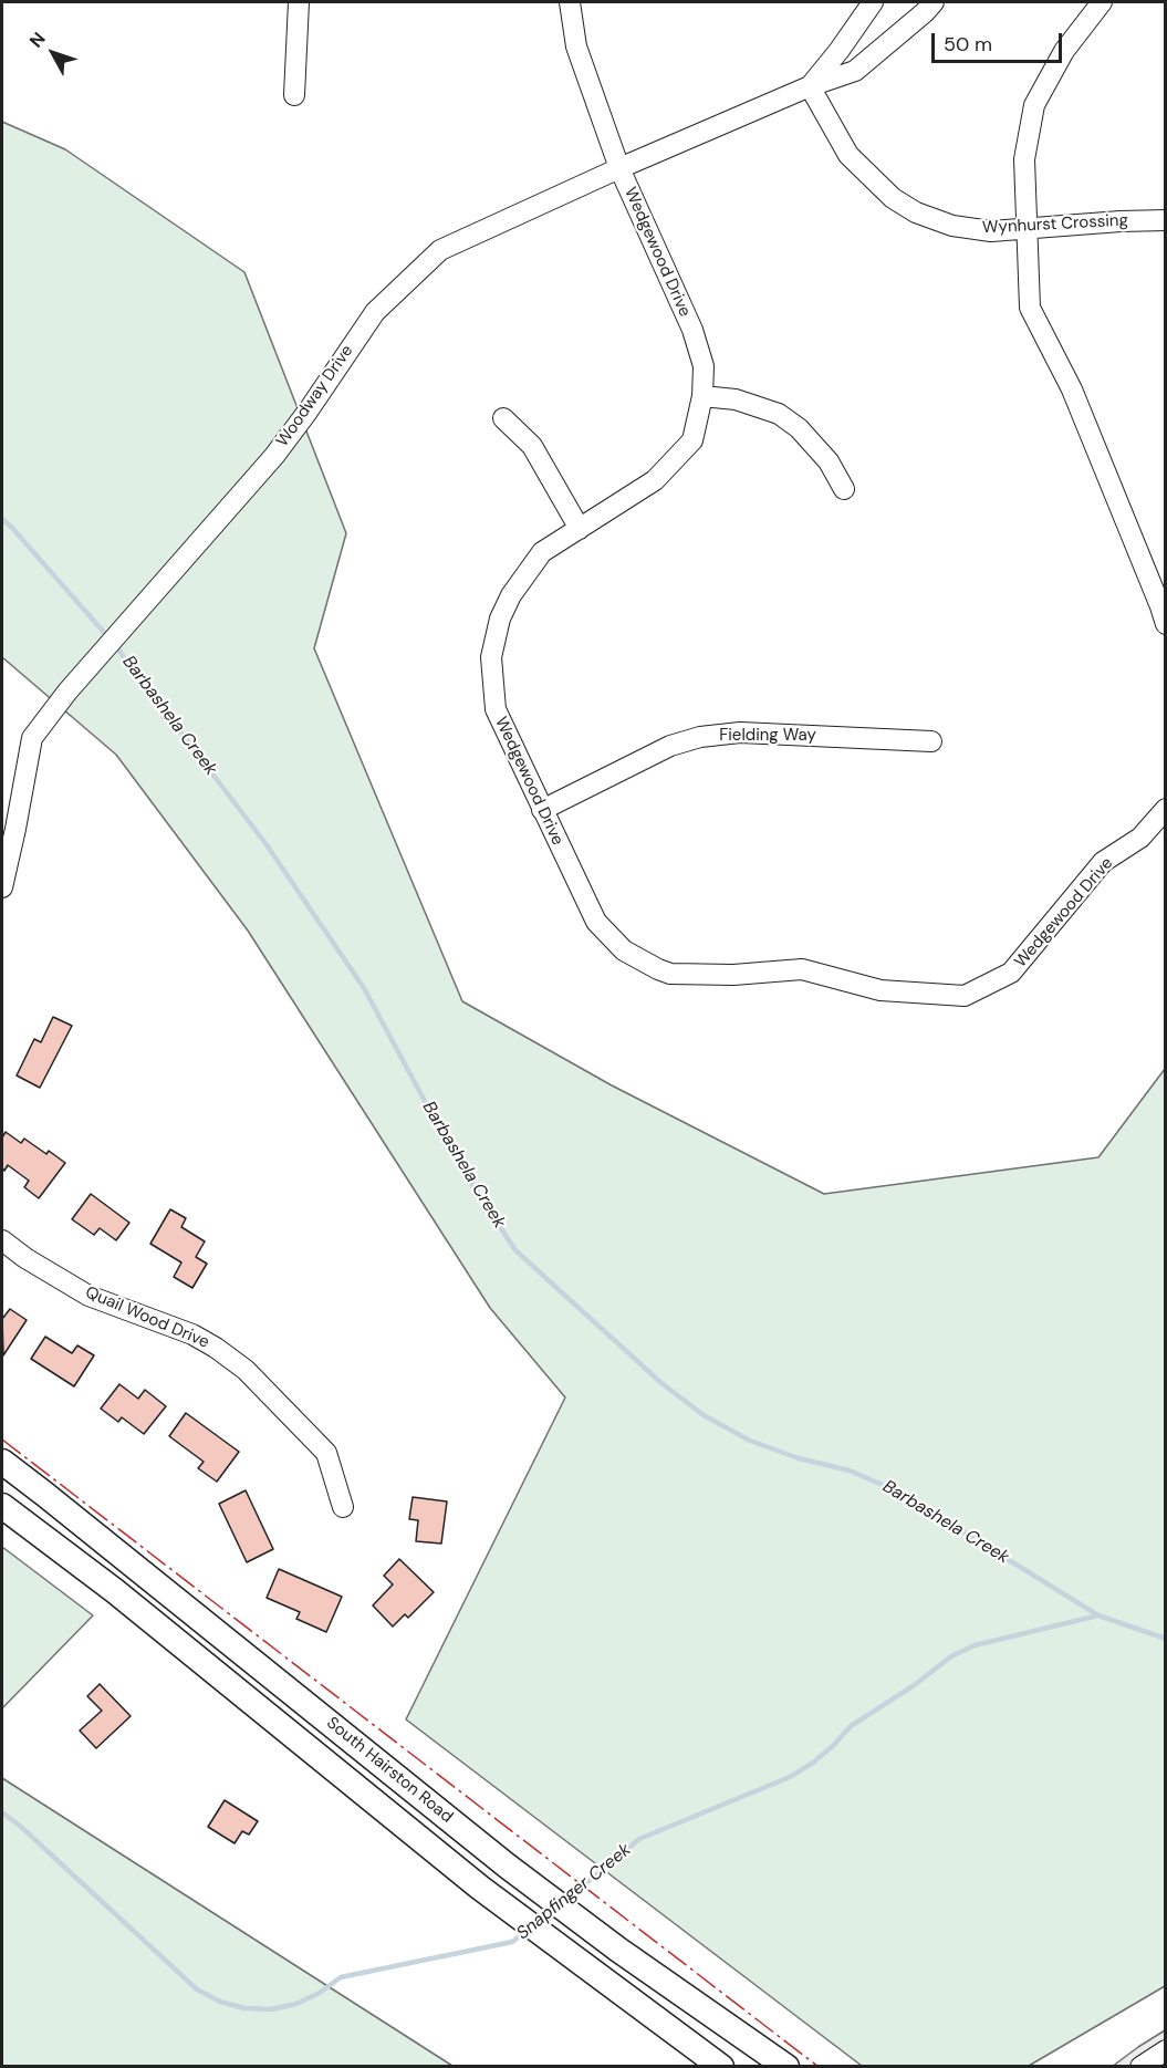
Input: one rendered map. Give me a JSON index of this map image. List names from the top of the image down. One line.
{"streets":{"main road":["South Hairston Road"],"street":["Wynhurst Crossing","Wedgewood Drive","Woodway Drive","Fielding Way","Quail Wood Drive"]},"crossings":[["Wynhurst Crossing","Woodway Drive"],["Wedgewood Drive","Woodway Drive"],["Wedgewood Drive","Fielding Way"]],"water":["Barbashela Creek","Snapfinger Creek"],"scale_bar":"50 m","north":"top left"}
